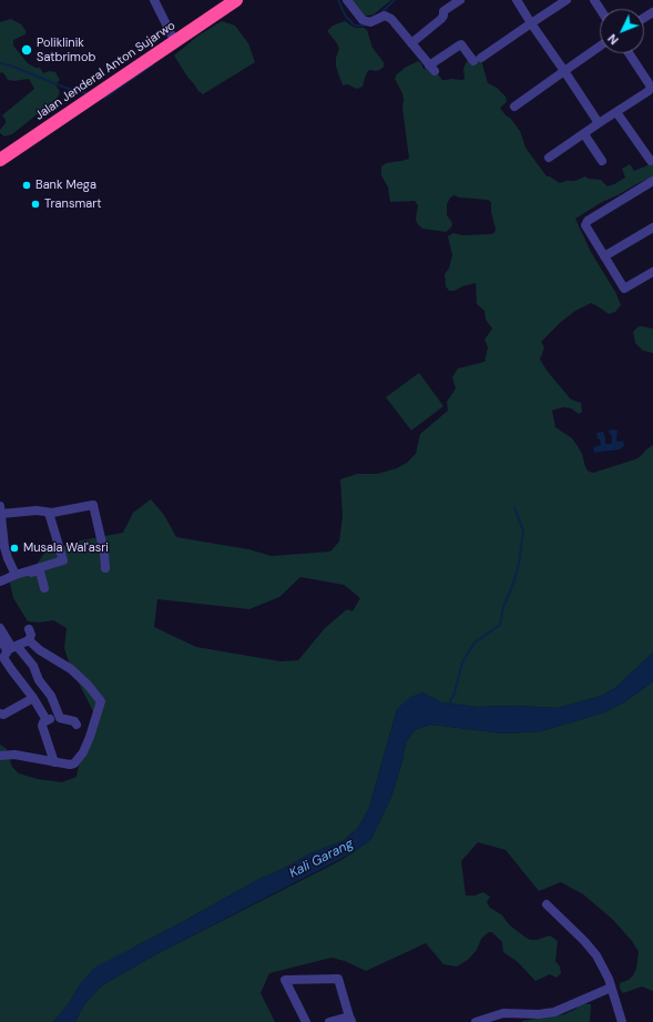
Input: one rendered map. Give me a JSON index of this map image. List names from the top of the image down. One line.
{"streets":{"highway":["Jalan Jenderal Anton Sujarwo"]},"water":["Kali Garang"],"places":["Poliklinik Satbrimob","Bank Mega","Transmart","Musala Wal'asri"],"north":"bottom left"}
